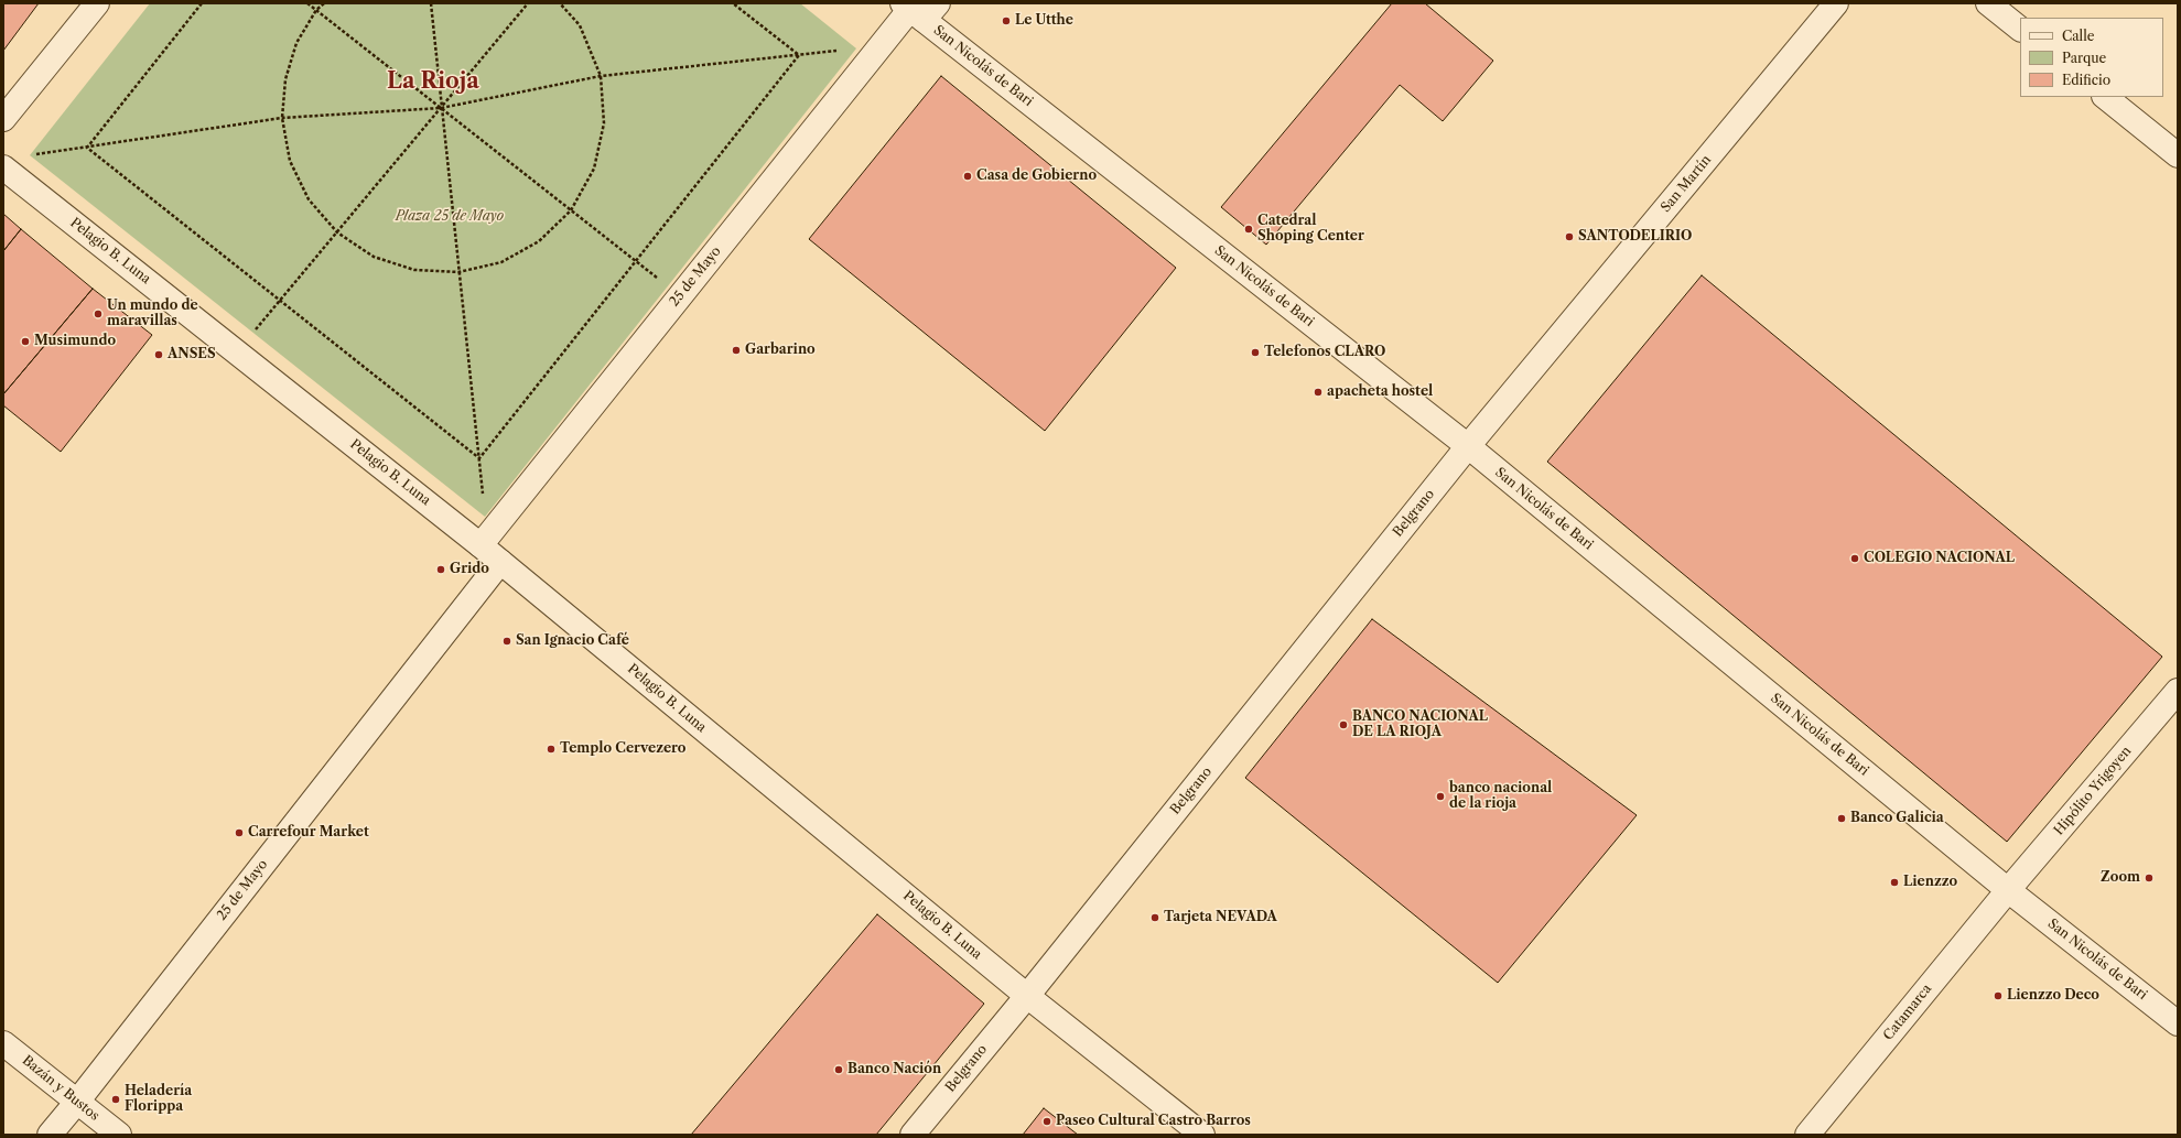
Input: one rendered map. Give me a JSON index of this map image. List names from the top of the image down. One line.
{"streets":{"street":["San Nicolás de Bari","San Martín","Pelagio B. Luna","25 de Mayo","Belgrano","Hipólito Yrigoyen","Catamarca","Bazán y Bustos"]},"crossings":[["San Nicolás de Bari","San Martín"],["San Nicolás de Bari","25 de Mayo"],["San Nicolás de Bari","Belgrano"],["San Nicolás de Bari","Hipólito Yrigoyen"],["San Nicolás de Bari","Catamarca"],["San Martín","Belgrano"],["Pelagio B. Luna","25 de Mayo"],["Pelagio B. Luna","Belgrano"],["25 de Mayo","Bazán y Bustos"],["Hipólito Yrigoyen","Catamarca"]],"districts":["La Rioja"],"parks":["Plaza 25 de Mayo"],"places":["Le Utthe","Casa de Gobierno","Catedral Shoping Center","SANTODELIRIO","Un mundo de maravillas","Musimundo","Garbarino","Telefonos CLARO","ANSES","apacheta hostel","COLEGIO NACIONAL","Grido","San Ignacio Café","BANCO NACIONAL DE LA RIOJA","Templo Cervezero","banco nacional de la rioja","Banco Galicia","Carrefour Market","Zoom","Lienzzo","Tarjeta NEVADA","Lienzzo Deco","Banco Nación","Heladería Florippa","Paseo Cultural Castro Barros"],"legend":["Calle","Parque","Edificio"]}
